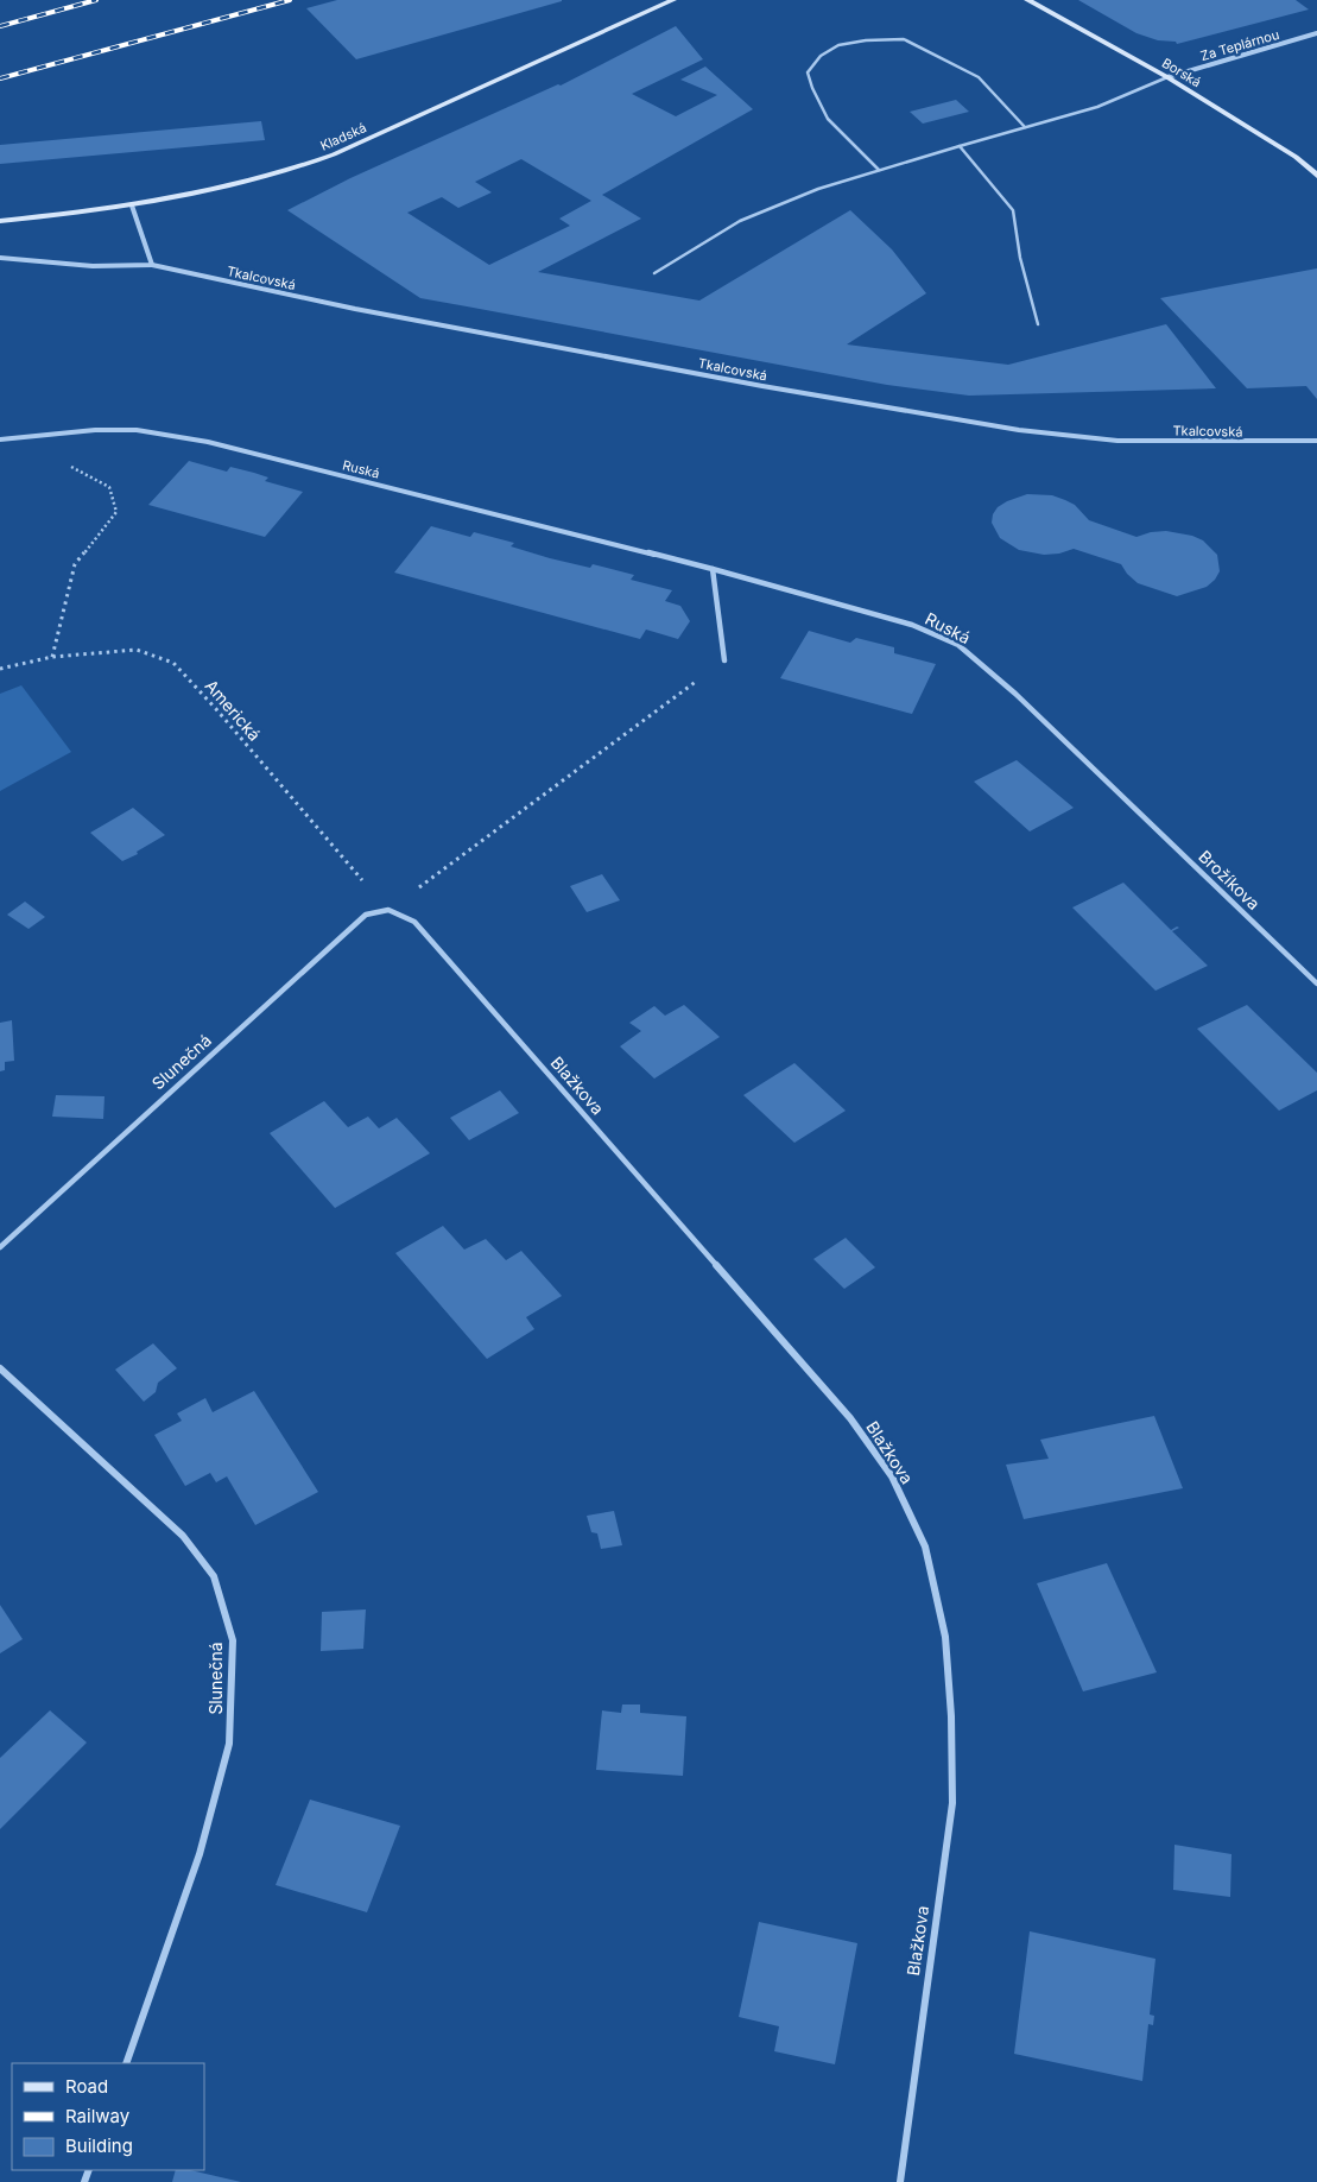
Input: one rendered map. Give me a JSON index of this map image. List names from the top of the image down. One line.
{"streets":{"main road":["Borská","Kladská"],"street":["Za Teplárnou","Tkalcovská","Ruská","Brožíkova","Slunečná","Blažkova"],"path":["Americká"]},"crossings":[["Za Teplárnou","Borská"],["Ruská","Brožíkova"],["Americká","Slunečná"],["Americká","Blažkova"],["Slunečná","Blažkova"]],"legend":["Road","Railway","Building"]}
